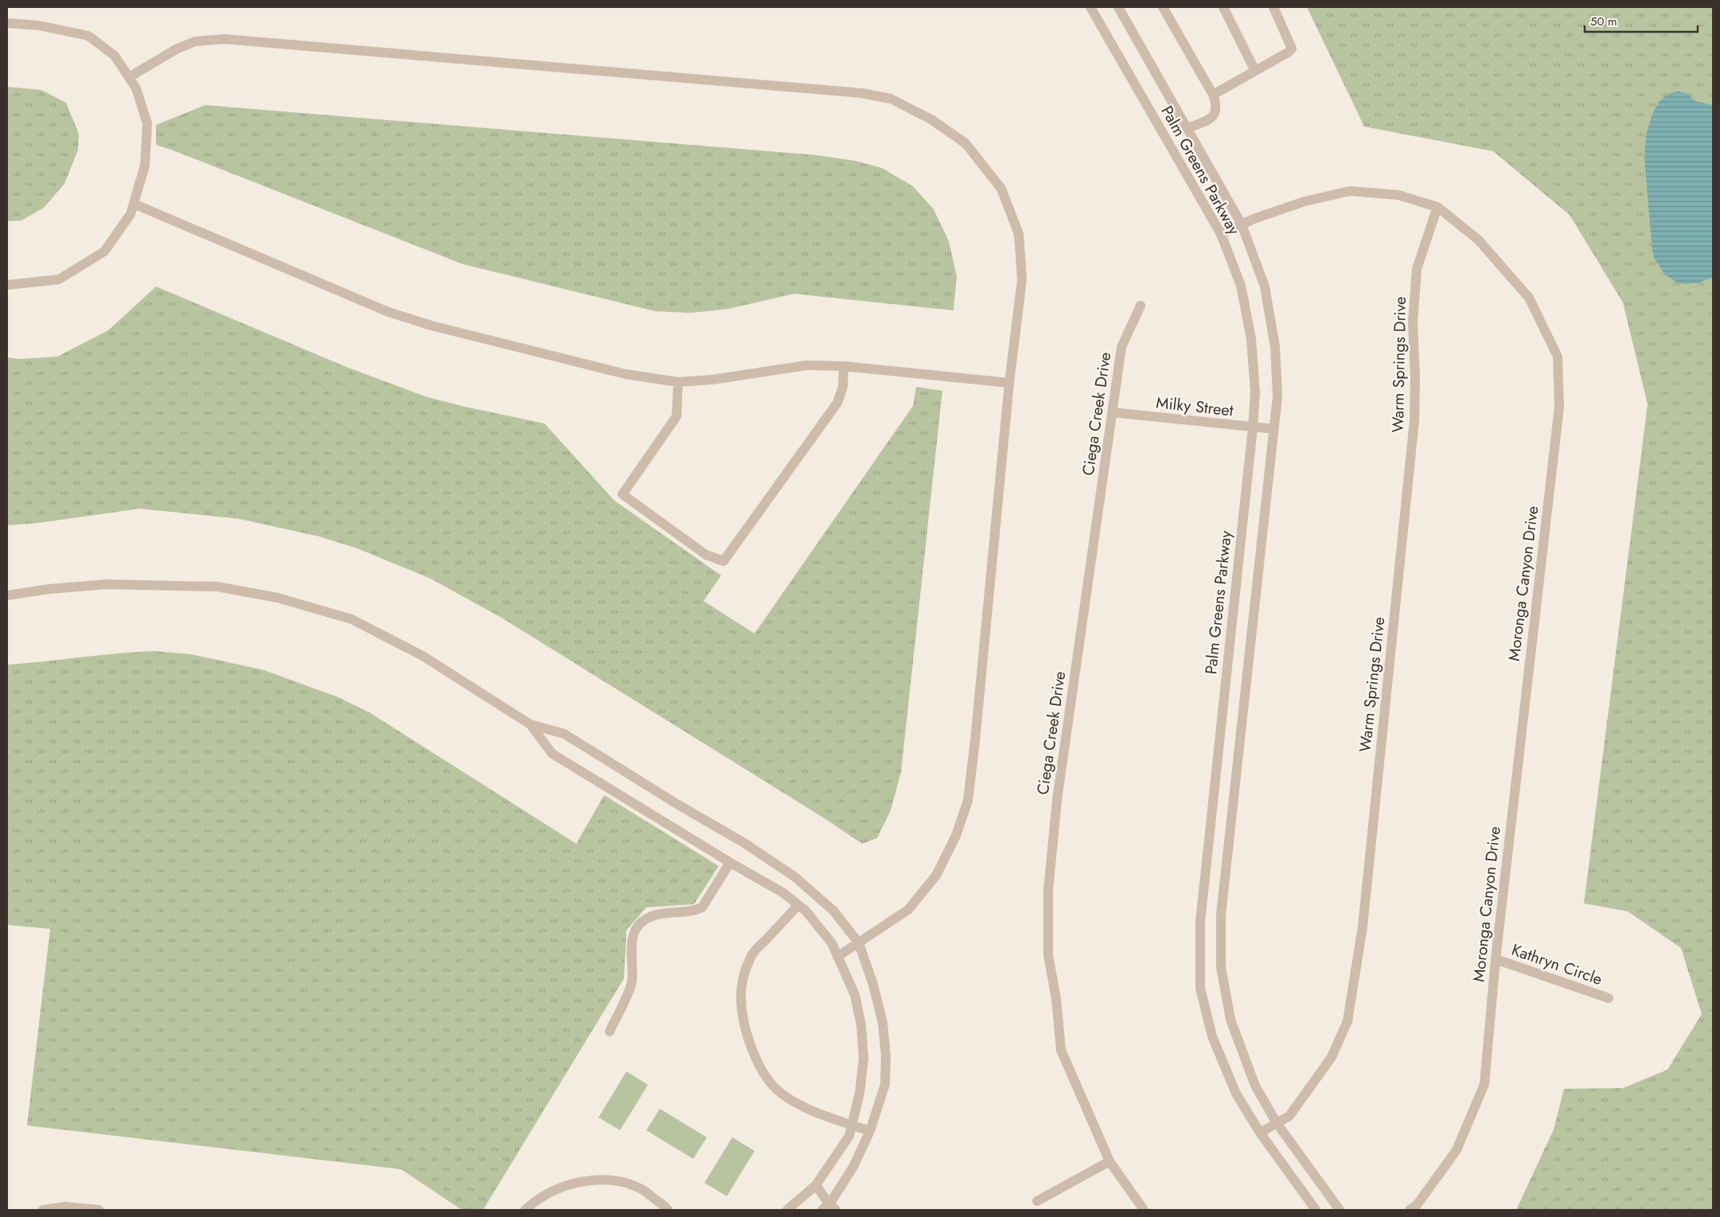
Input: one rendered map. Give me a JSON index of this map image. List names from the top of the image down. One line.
{"streets":{"street":["Palm Greens Parkway","Warm Springs Drive","Milky Street","Ciega Creek Drive","Moronga Canyon Drive","Kathryn Circle"]},"crossings":[["Palm Greens Parkway","Warm Springs Drive"],["Palm Greens Parkway","Milky Street"],["Palm Greens Parkway","Moronga Canyon Drive"],["Warm Springs Drive","Moronga Canyon Drive"],["Milky Street","Ciega Creek Drive"],["Moronga Canyon Drive","Kathryn Circle"]],"scale_bar":"50 m"}
